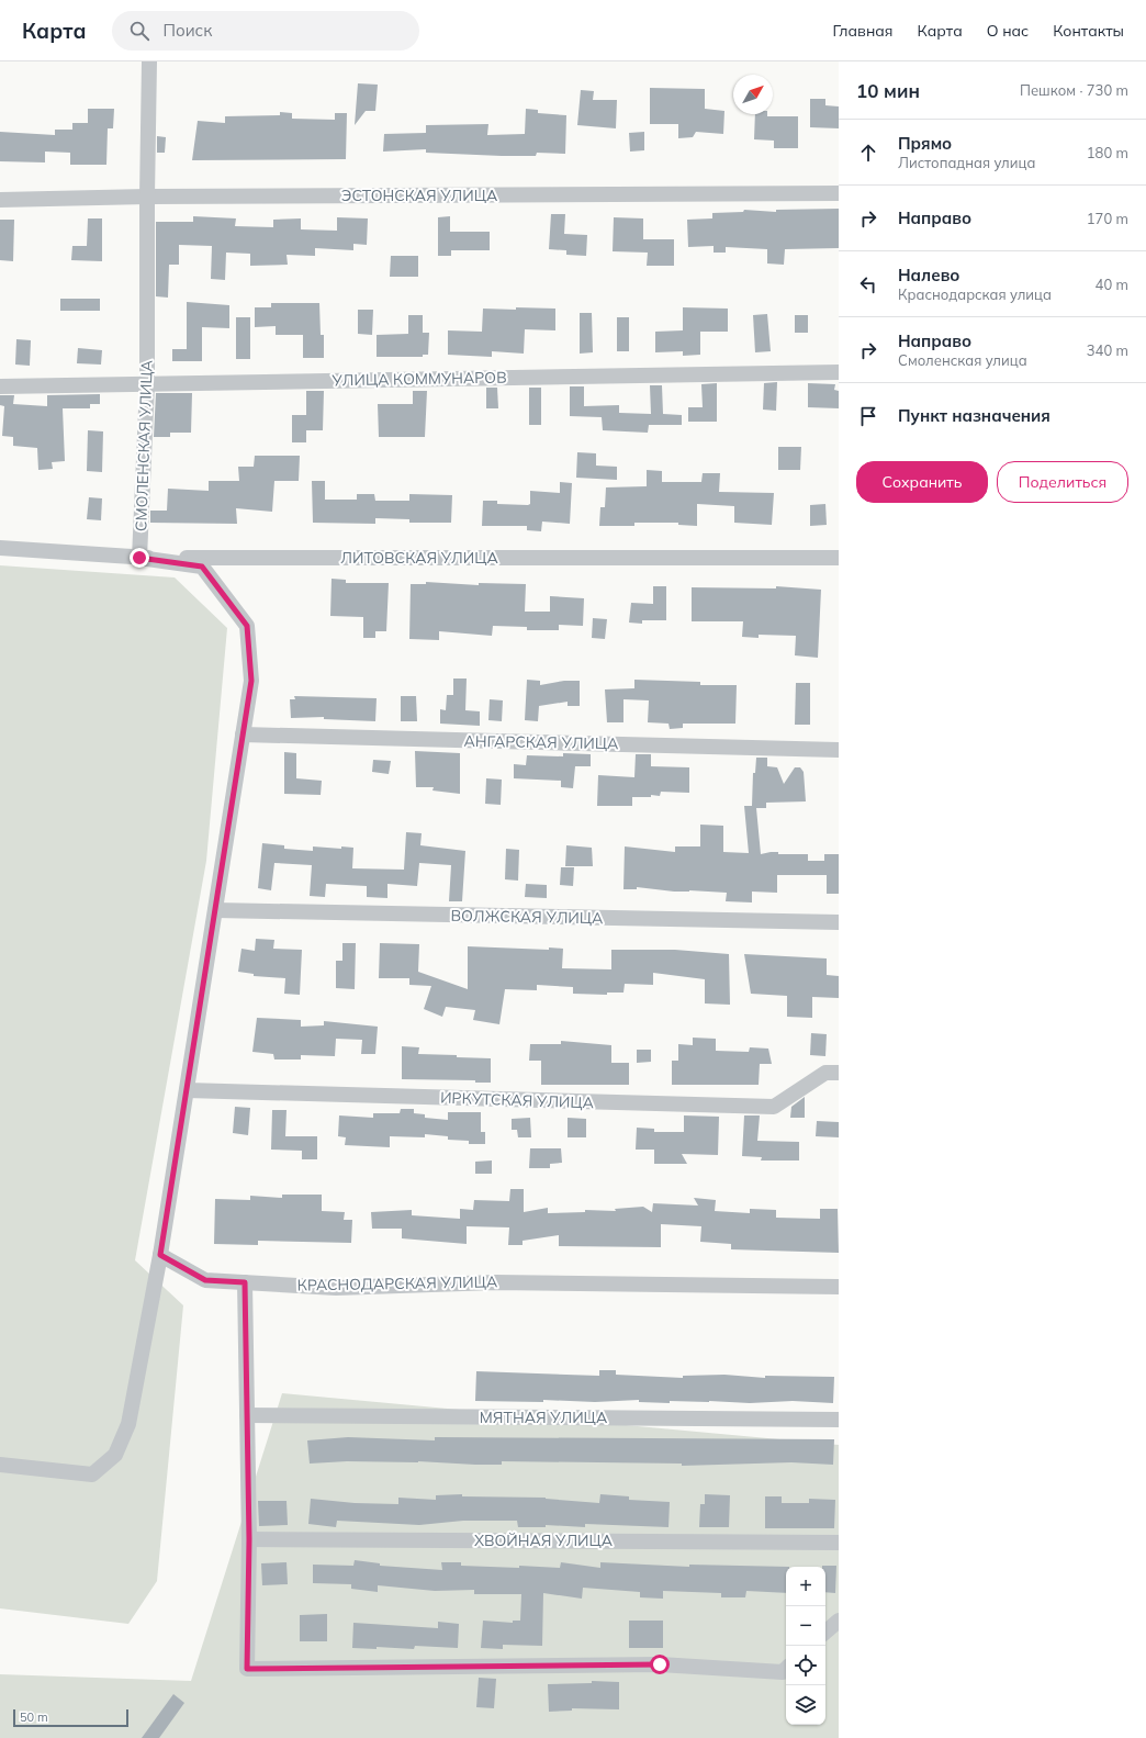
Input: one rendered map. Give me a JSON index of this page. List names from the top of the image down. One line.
{"streets":{"street":["ЭСТОНСКАЯ УЛИЦА","УЛИЦА КОММУНАРОВ","СМОЛЕНСКАЯ УЛИЦА","ЛИТОВСКАЯ УЛИЦА","АНГАРСКАЯ УЛИЦА","ВОЛЖСКАЯ УЛИЦА","ИРКУТСКАЯ УЛИЦА","КРАСНОДАРСКАЯ УЛИЦА","МЯТНАЯ УЛИЦА","ХВОЙНАЯ УЛИЦА"]},"crossings":[["ЭСТОНСКАЯ УЛИЦА","СМОЛЕНСКАЯ УЛИЦА"],["УЛИЦА КОММУНАРОВ","СМОЛЕНСКАЯ УЛИЦА"],["СМОЛЕНСКАЯ УЛИЦА","ЛИТОВСКАЯ УЛИЦА"]],"scale_bar":"50 m","north":"top right","page":{"header":"Карта","search":"Поиск","nav":["Главная","Карта","О нас","Контакты"],"heading":["10 мин","Пешком · 730 m"],"list":[["Прямо","Листопадная улица","180 m"],["Направо","170 m"],["Налево","Краснодарская улица","40 m"],["Направо","Смоленская улица","340 m"],"Пункт назначения"],"buttons":["Сохранить","Поделиться"],"map_buttons":["+","−"],"scale":"50 m"}}
